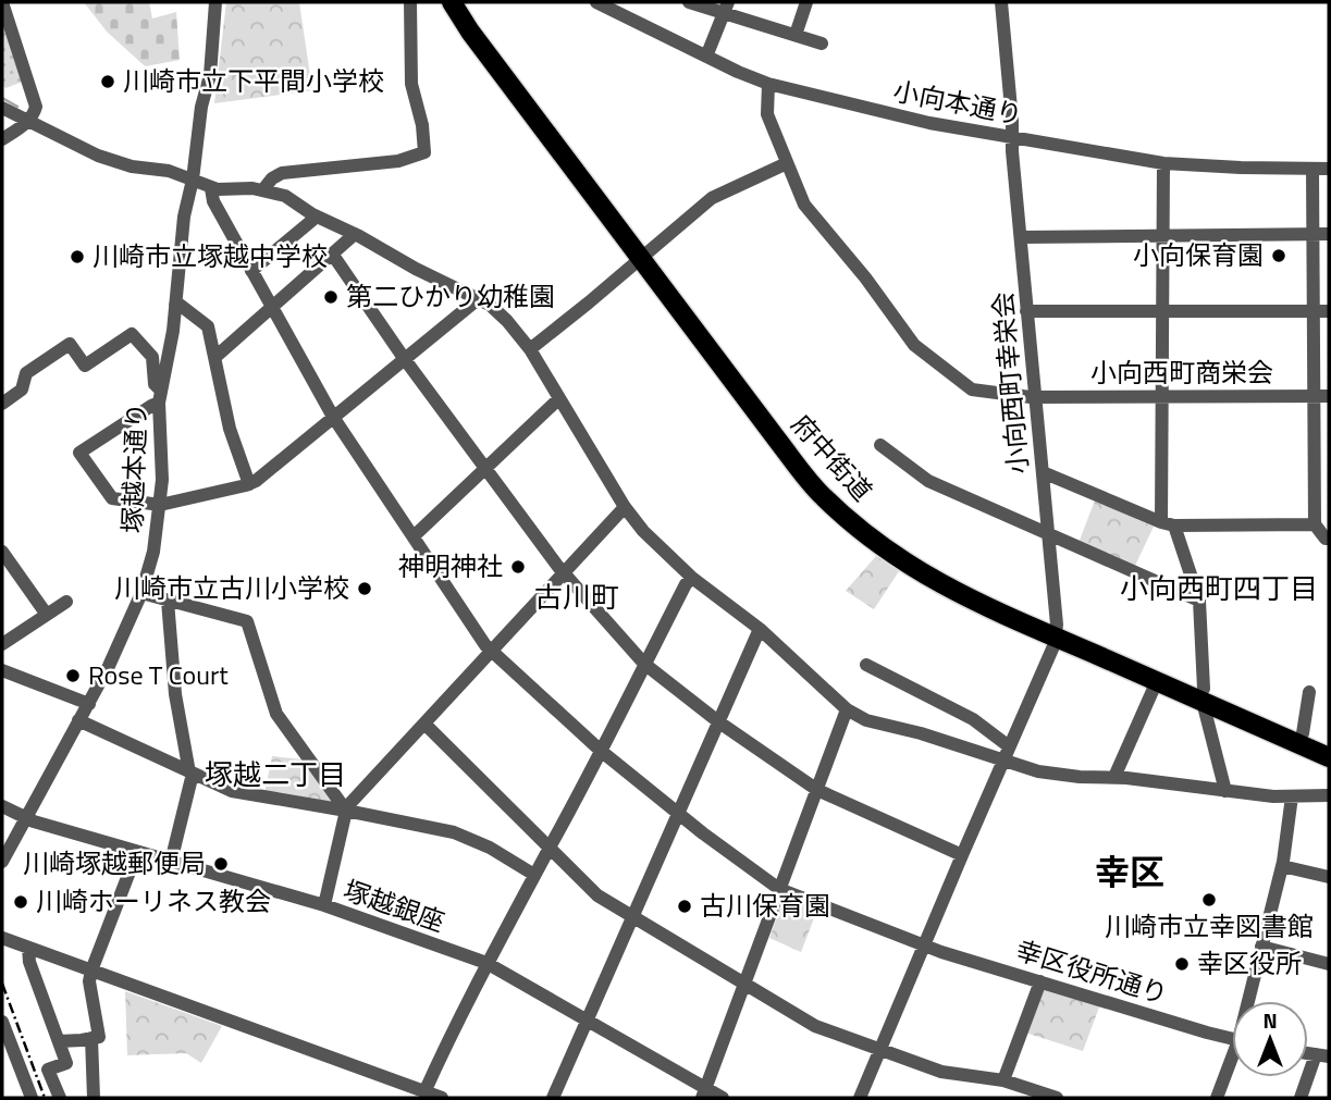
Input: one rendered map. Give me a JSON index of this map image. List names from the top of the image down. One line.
{"streets":{"highway":["府中街道"],"street":["小向本通り","小向西町商栄会","小向西町幸栄会","塚越本通り","塚越銀座","幸区役所通り"]},"crossings":[["小向本通り","小向西町商栄会"],["小向本通り","小向西町幸栄会"],["小向西町商栄会","小向西町幸栄会"],["小向西町幸栄会","府中街道"],["塚越本通り","塚越銀座"]],"districts":["小向西町四丁目","古川町","塚越二丁目","幸区"],"places":["川崎市立下平間小学校","小向保育園","川崎市立塚越中学校","第二ひかり幼稚園","神明神社","川崎市立古川小学校","Rose T Court","川崎塚越郵便局","川崎市立幸図書館","川崎ホーリネス教会","古川保育園","幸区役所"],"north":"top"}
